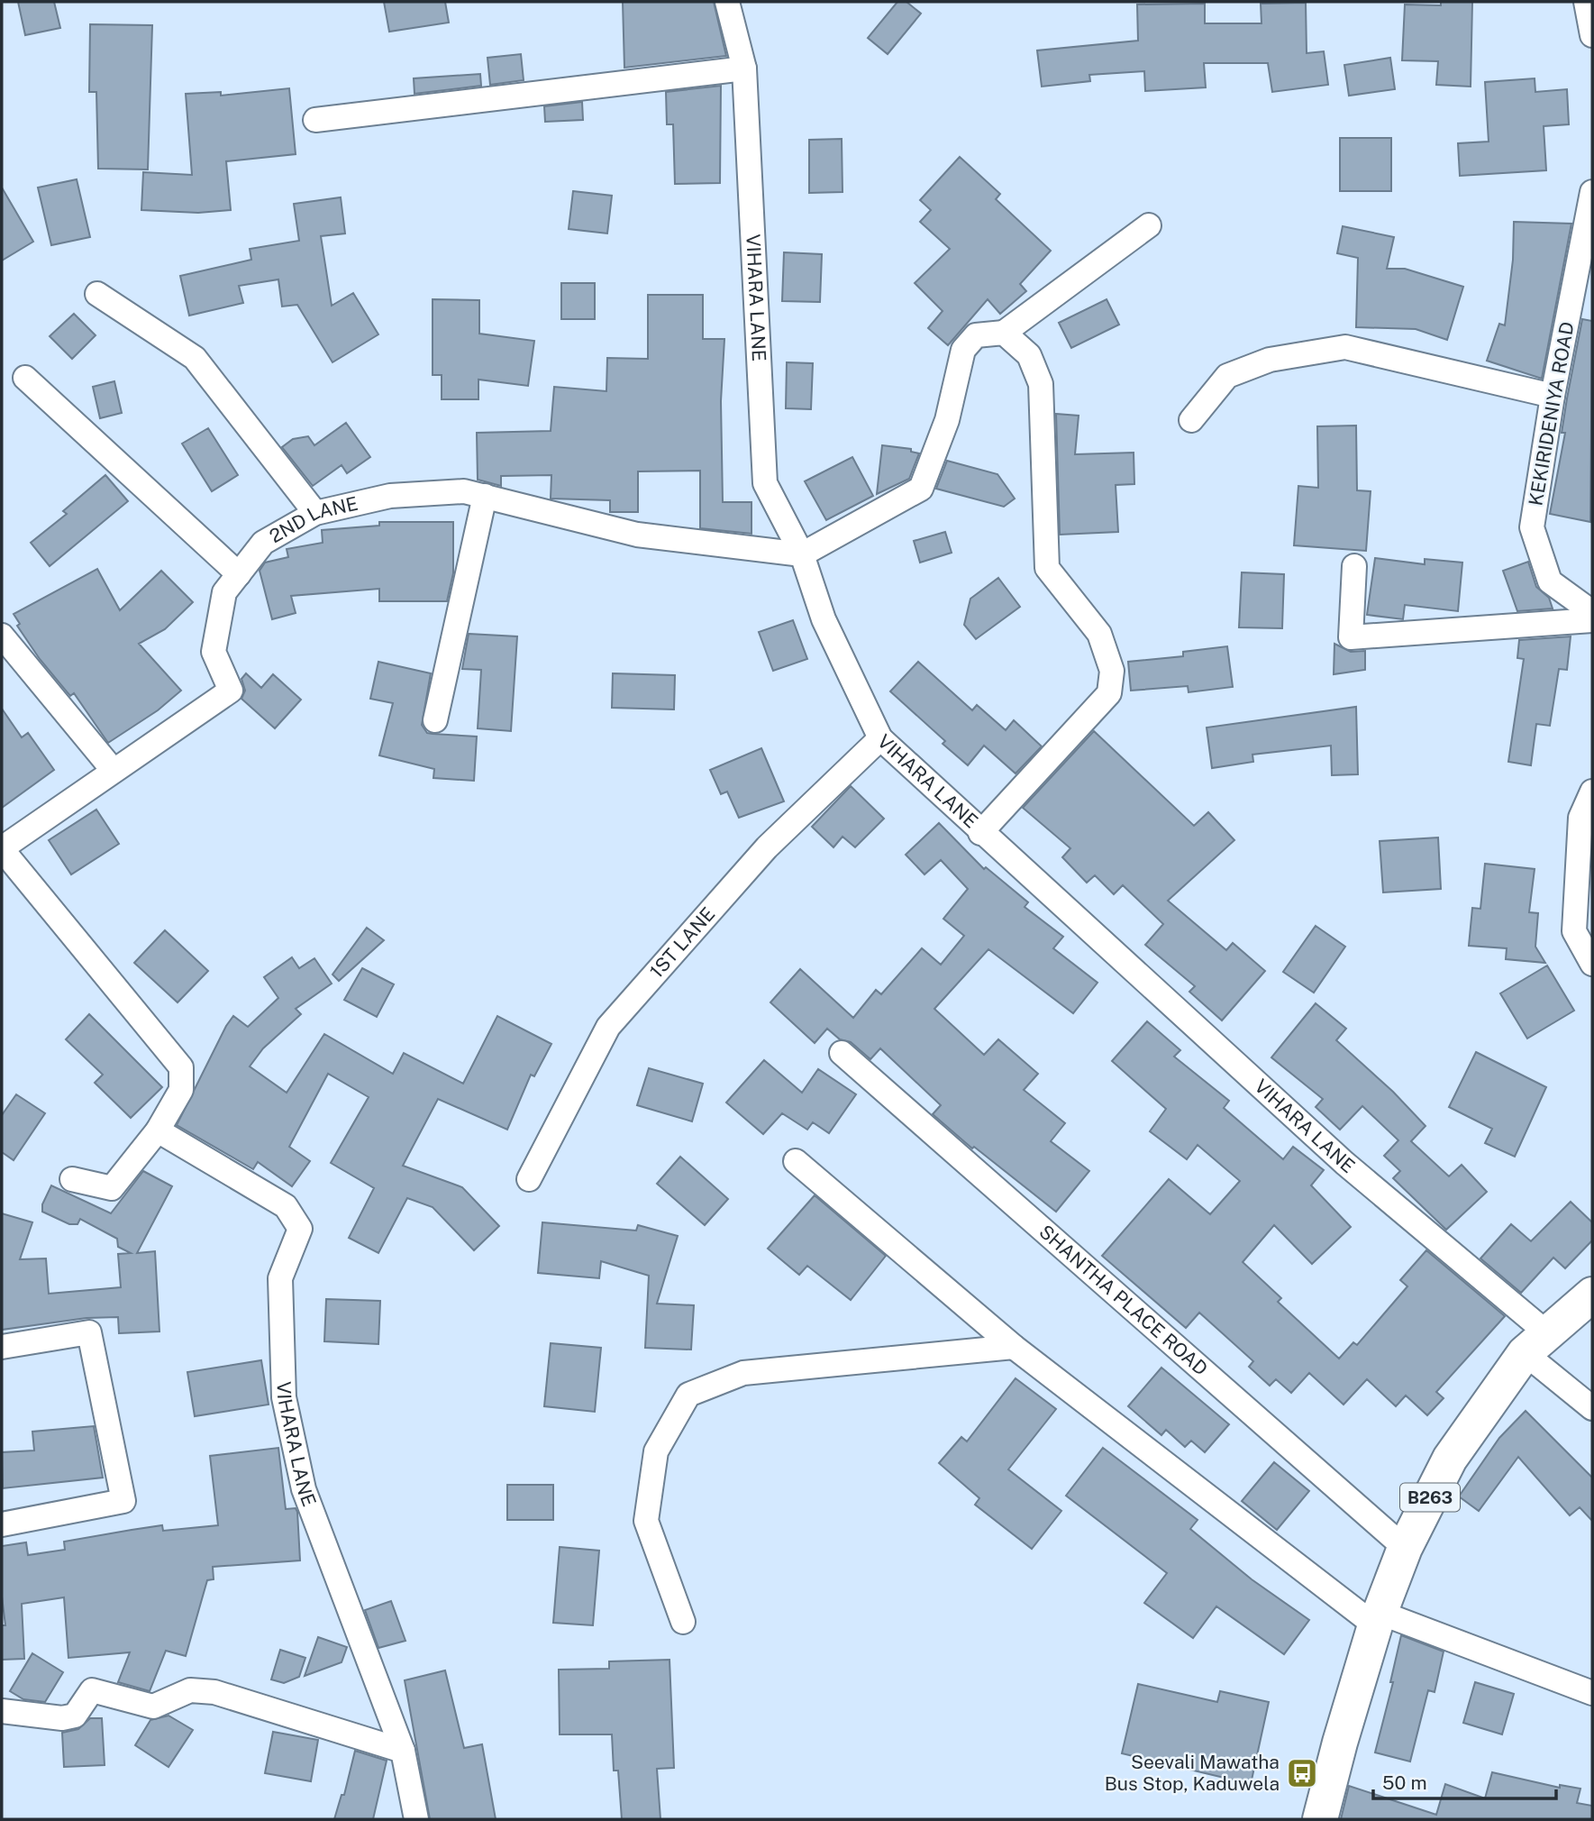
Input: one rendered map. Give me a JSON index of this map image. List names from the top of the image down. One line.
{"streets":{"main road":["B263"],"street":["VIHARA LANE","KEKIRIDENIYA ROAD","2ND LANE","1ST LANE","SHANTHA PLACE ROAD"]},"crossings":[["VIHARA LANE","2ND LANE"],["VIHARA LANE","1ST LANE"],["VIHARA LANE","B263"],["SHANTHA PLACE ROAD","B263"]],"places":{"bus stop":["Seevali Mawatha Bus Stop, Kaduwela"]},"scale_bar":"50 m"}
